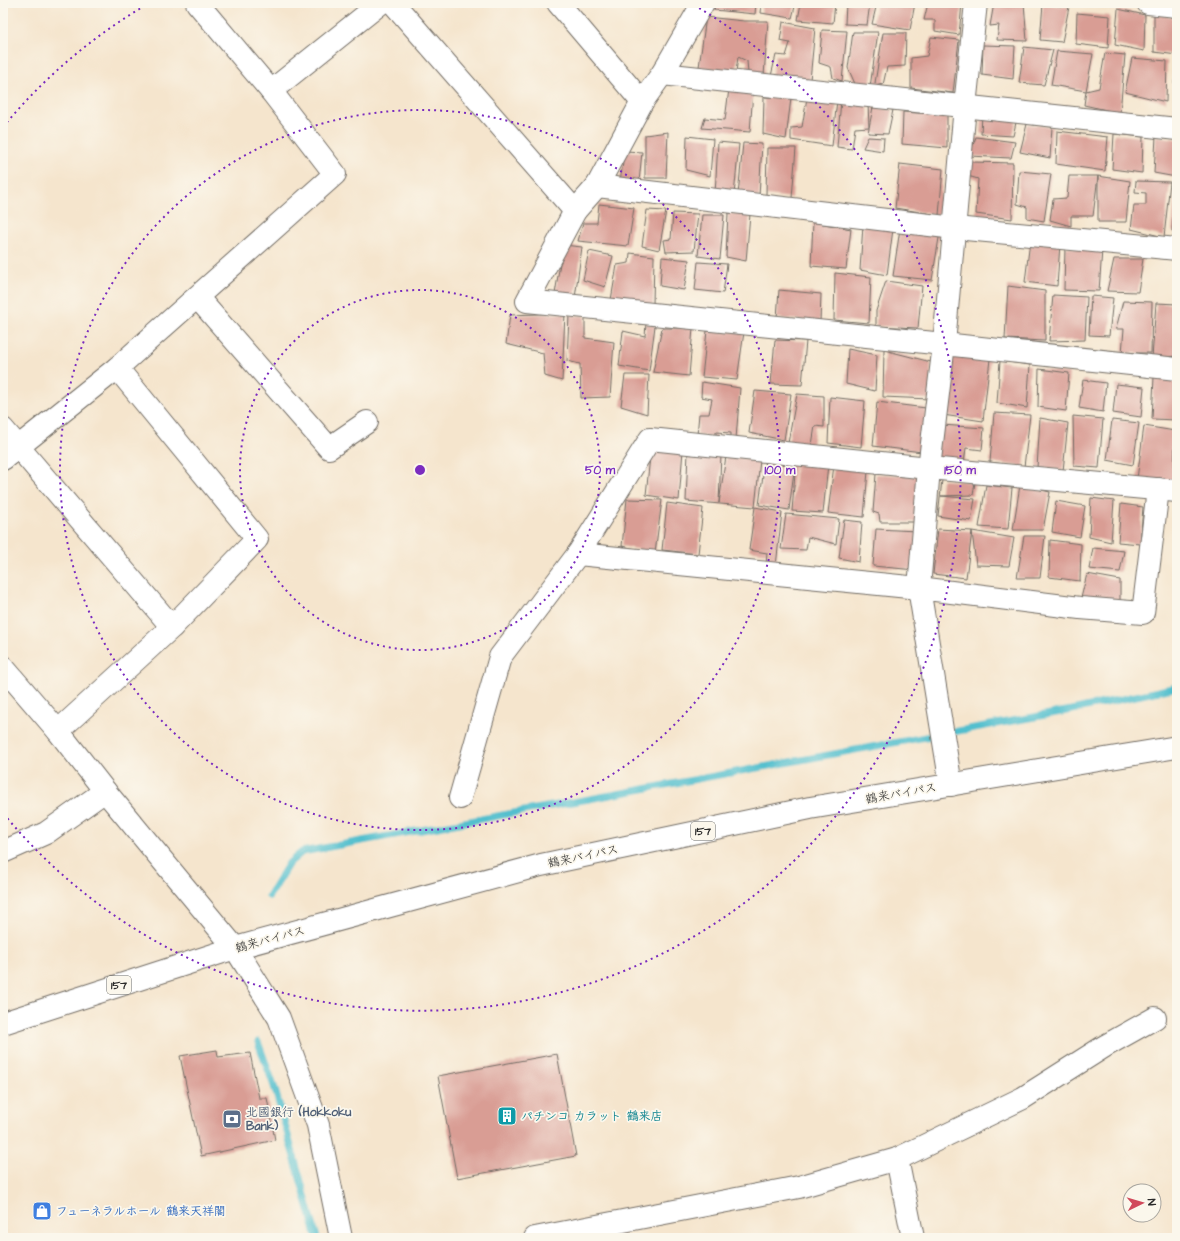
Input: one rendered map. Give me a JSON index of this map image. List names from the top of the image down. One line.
{"streets":{"main road":["鶴来バイパス","157"]},"places":{"building":["パチンコ カラット 鶴来店"],"bank":["北國銀行 (Hokkoku Bank)"],"shop":["フューネラルホール 鶴来天祥閣"]},"north":"right","rings":["50 m","100 m","150 m"]}
